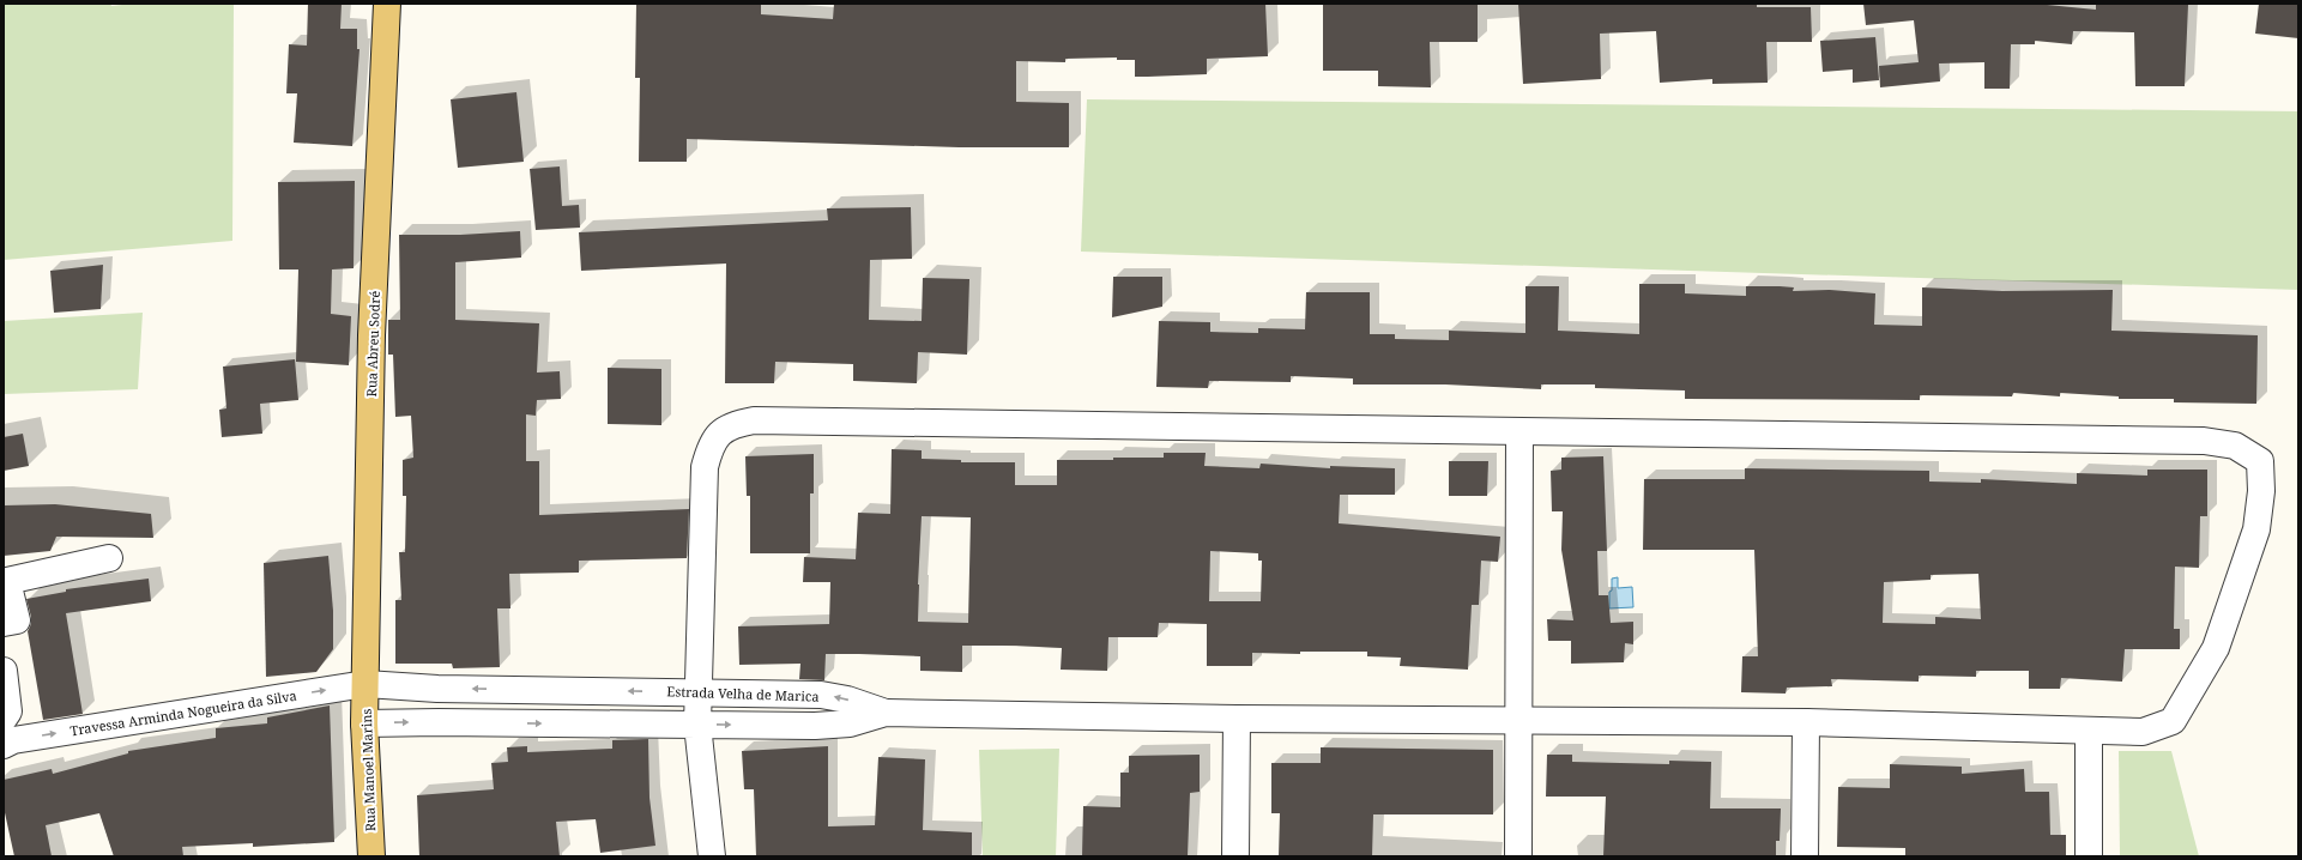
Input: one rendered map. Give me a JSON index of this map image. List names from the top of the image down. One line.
{"streets":{"main road":["Rua Abreu Sodré","Rua Manoel Marins"],"street":["Estrada Velha de Marica","Travessa Arminda Nogueira da Silva"]},"crossings":[["Rua Abreu Sodré","Estrada Velha de Marica"],["Rua Abreu Sodré","Travessa Arminda Nogueira da Silva"],["Rua Abreu Sodré","Rua Manoel Marins"],["Estrada Velha de Marica","Travessa Arminda Nogueira da Silva"],["Estrada Velha de Marica","Rua Manoel Marins"],["Travessa Arminda Nogueira da Silva","Rua Manoel Marins"]]}
